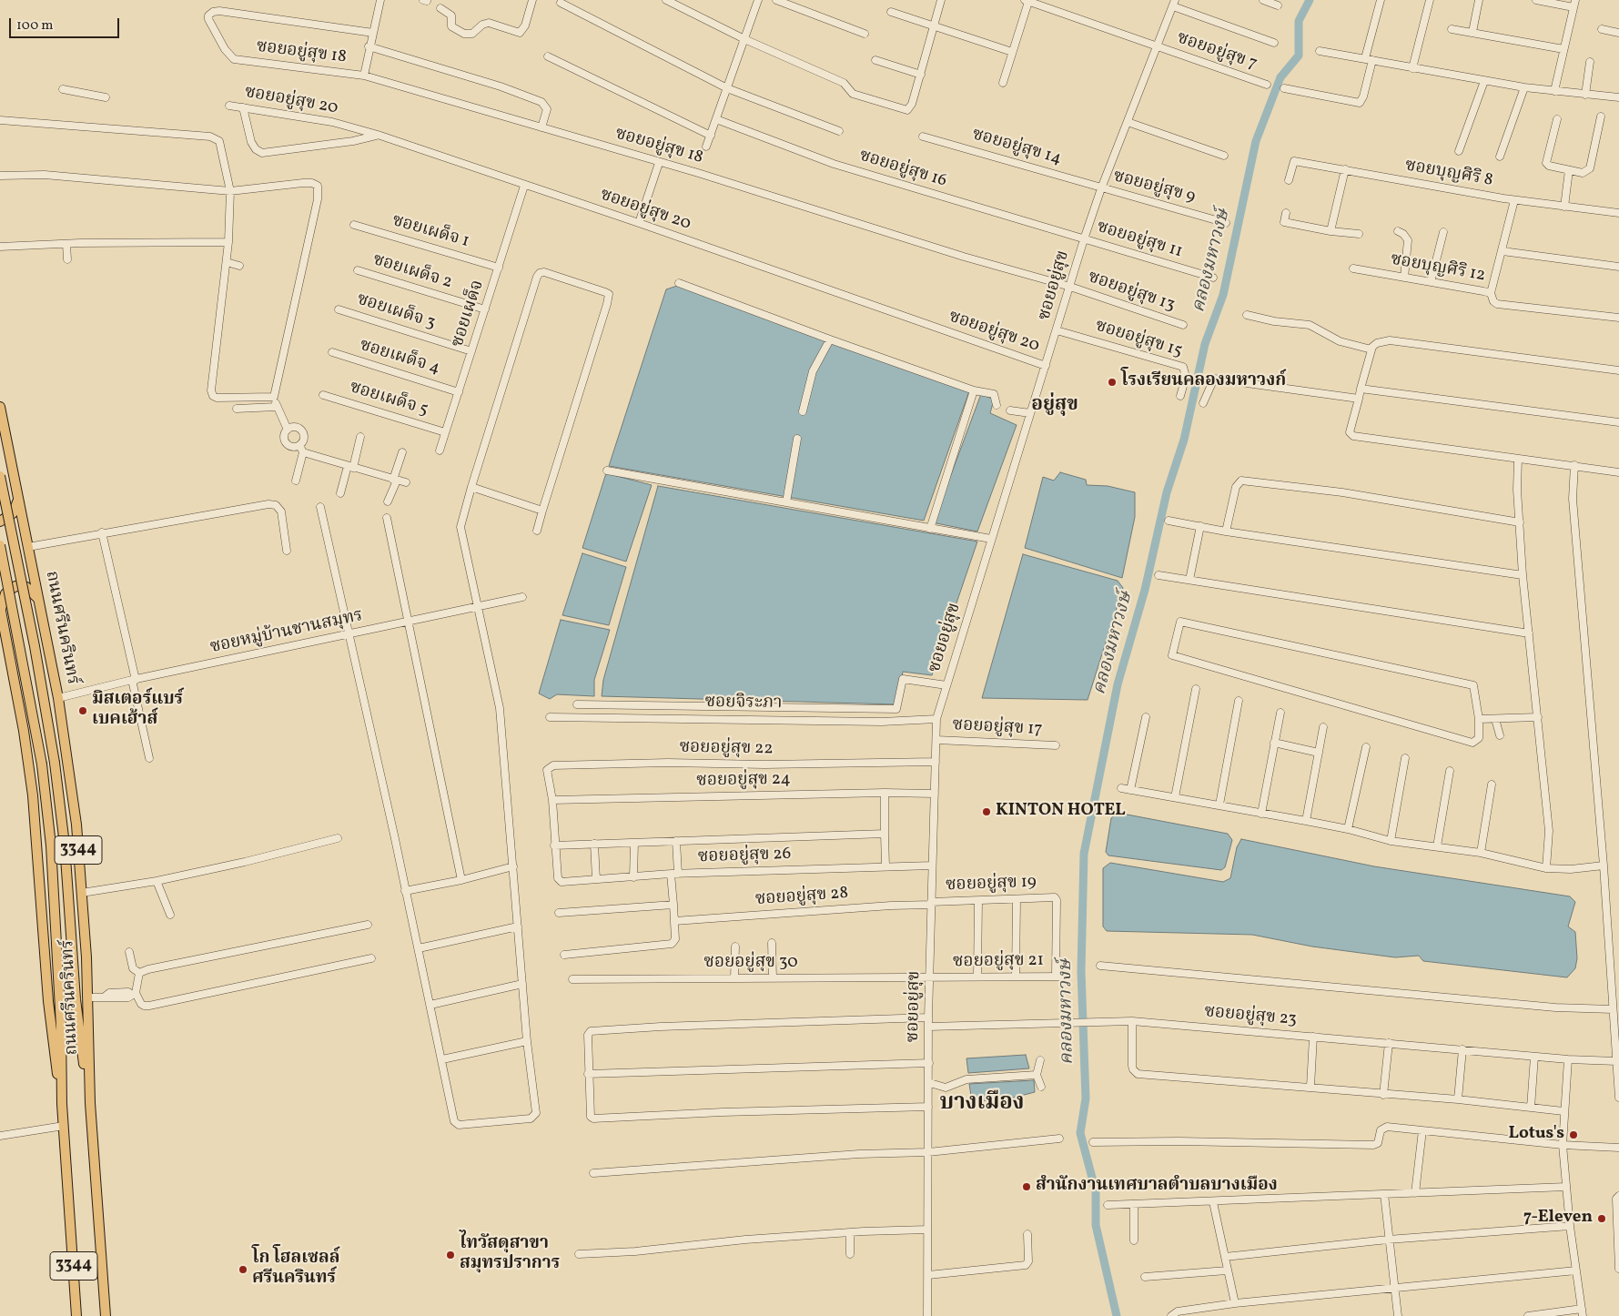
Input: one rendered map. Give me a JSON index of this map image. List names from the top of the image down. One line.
{"streets":{"main road":["ถนนศรีนครินทร์","3344"],"street":["ซอยอยู่สุข 7","ซอยอยู่สุข 18","ซอยอยู่สุข 20","ซอยอยู่สุข 14","ซอยอยู่สุข 16","ซอยบุญศิริ 8","ซอยอยู่สุข 9","ซอยเผด็จ 1","ซอยอยู่สุข 11","ซอยบุญศิริ 12","ซอยเผด็จ 2","ซอยอยู่สุข","ซอยอยู่สุข 13","ซอยเผด็จ 3","ซอยเผด็จ","ซอยอยู่สุข 15","ซอยเผด็จ 4","ซอยเผด็จ 5","ซอยหมู่บ้านชานสมุทร","ซอยจิระภา","ซอยอยู่สุข 17","ซอยอยู่สุข 22","ซอยอยู่สุข 24","ซอยอยู่สุข 26","ซอยอยู่สุข 19","ซอยอยู่สุข 28","ซอยอยู่สุข 21","ซอยอยู่สุข 30","ซอยอยู่สุข 23"]},"crossings":[["ซอยอยู่สุข 7","ซอยอยู่สุข"],["ซอยอยู่สุข 18","ซอยอยู่สุข"],["ซอยอยู่สุข 18","ซอยอยู่สุข 13"],["ซอยอยู่สุข 20","ซอยอยู่สุข"],["ซอยอยู่สุข 20","ซอยเผด็จ"],["ซอยอยู่สุข 14","ซอยอยู่สุข 9"],["ซอยอยู่สุข 14","ซอยอยู่สุข"],["ซอยอยู่สุข 16","ซอยอยู่สุข 11"],["ซอยอยู่สุข 16","ซอยอยู่สุข"],["ซอยอยู่สุข 9","ซอยอยู่สุข"],["ซอยเผด็จ 1","ซอยเผด็จ"],["ซอยอยู่สุข 11","ซอยอยู่สุข"],["ซอยเผด็จ 2","ซอยเผด็จ"],["ซอยอยู่สุข","ซอยอยู่สุข 13"],["ซอยอยู่สุข","ซอยอยู่สุข 15"],["ซอยอยู่สุข","ซอยจิระภา"],["ซอยอยู่สุข","ซอยอยู่สุข 17"],["ซอยอยู่สุข","ซอยอยู่สุข 22"],["ซอยอยู่สุข","ซอยอยู่สุข 24"],["ซอยอยู่สุข","ซอยอยู่สุข 26"],["ซอยอยู่สุข","ซอยอยู่สุข 19"],["ซอยอยู่สุข","ซอยอยู่สุข 28"],["ซอยอยู่สุข","ซอยอยู่สุข 21"],["ซอยอยู่สุข","ซอยอยู่สุข 30"],["ซอยอยู่สุข","ซอยอยู่สุข 23"],["ซอยเผด็จ 3","ซอยเผด็จ"],["ซอยเผด็จ","ซอยเผด็จ 4"],["ซอยเผด็จ","ซอยเผด็จ 5"],["ถนนศรีนครินทร์","ซอยหมู่บ้านชานสมุทร"],["ซอยอยู่สุข 22","ซอยอยู่สุข 24"],["ซอยอยู่สุข 19","ซอยอยู่สุข 28"],["ซอยอยู่สุข 19","ซอยอยู่สุข 21"],["ซอยอยู่สุข 21","ซอยอยู่สุข 30"]],"districts":["อยู่สุข","บางเมือง"],"water":["คลองมหาวงษ์"],"places":["โรงเรียนคลองมหาวงก์","มิสเตอร์แบร์ เบคเฮ้าส์","KINTON HOTEL","Lotus's","สำนักงานเทศบาลตำบลบางเมือง","7-Eleven","ไทวัสดุสาขา สมุทรปราการ","โก โฮลเซลล์ ศรีนครินทร์"],"scale_bar":"100 m"}
